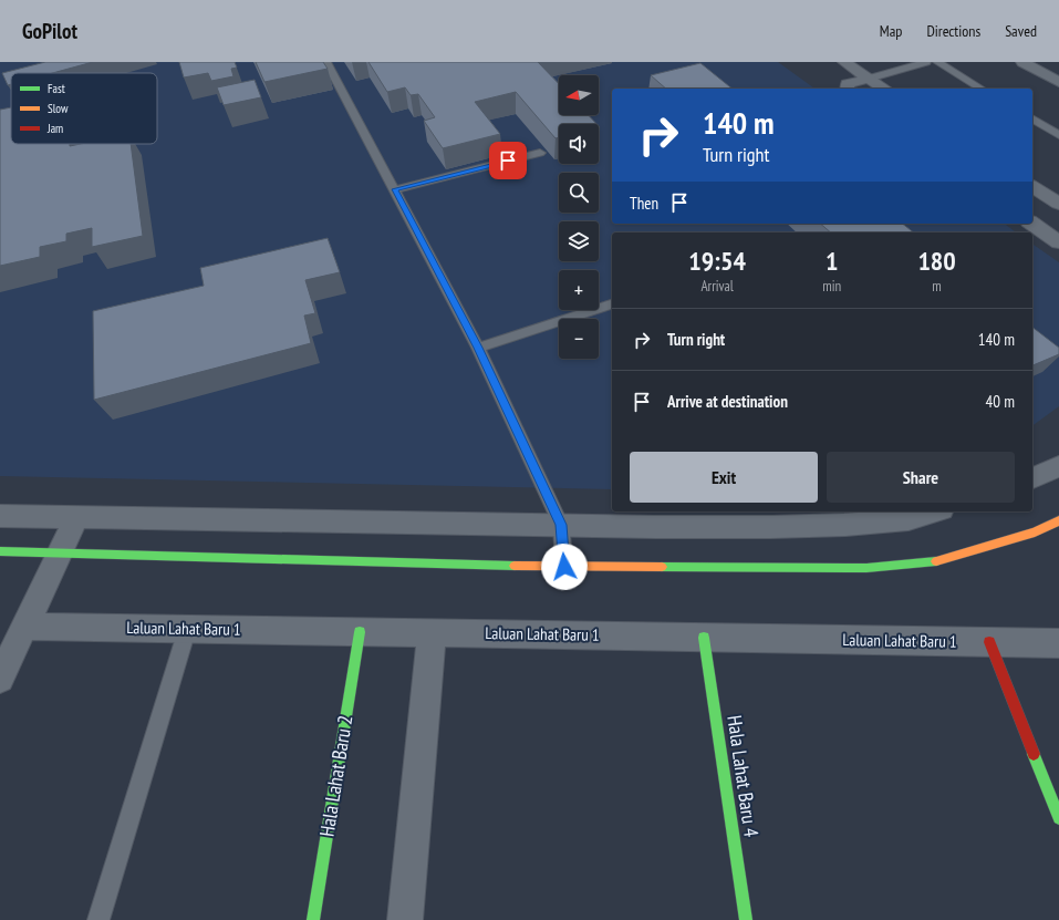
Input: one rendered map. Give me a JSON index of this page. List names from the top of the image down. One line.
{"streets":{"street":["Laluan Lahat Baru 1","Hala Lahat Baru 2","Hala Lahat Baru 4"]},"crossings":[["Laluan Lahat Baru 1","Hala Lahat Baru 2"],["Laluan Lahat Baru 1","Hala Lahat Baru 4"]],"legend":["Fast","Slow","Jam"],"north":"left","page":{"header":"GoPilot","nav":["Map","Directions","Saved"],"map_buttons":["+","−"],"turn":["140 m","Turn right"],"then":"Then","eta":["19:54","Arrival","1","min","180","m"],"list":[{"name":"Turn right","value":"140 m"},{"name":"Arrive at destination","value":"40 m"}],"buttons":["Exit","Share"]}}
